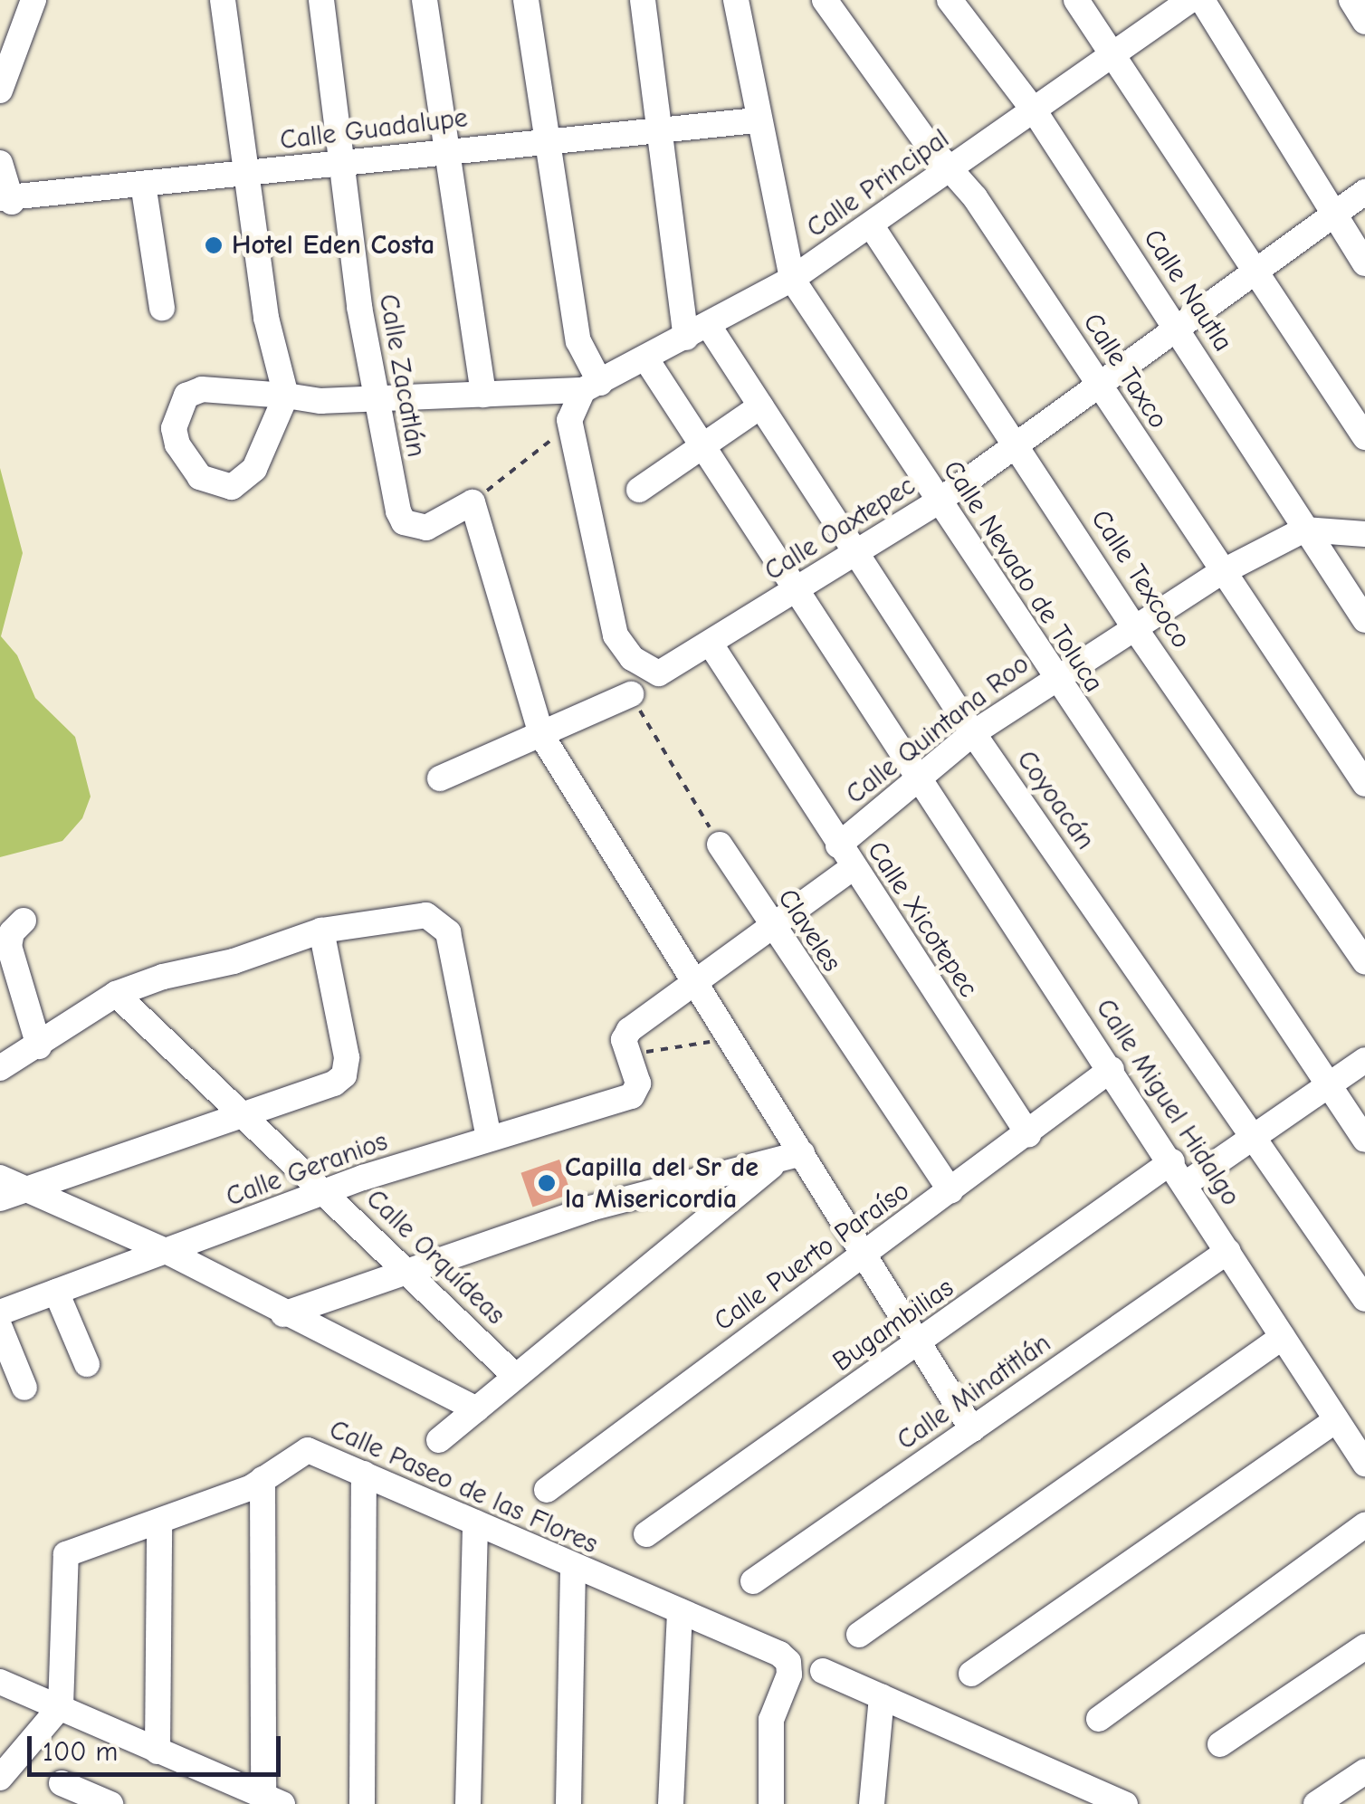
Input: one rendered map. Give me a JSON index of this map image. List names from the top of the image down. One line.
{"streets":{"street":["Calle Guadalupe","Calle Principal","Calle Nautla","Calle Taxco","Calle Zacatlán","Calle Oaxtepec","Calle Nevado de Toluca","Calle Texcoco","Calle Quintana Roo","Coyoacán","Calle Xicotepec","Claveles","Calle Miguel Hidalgo","Calle Geranios","Calle Puerto Paraíso","Calle Orquídeas","Bugambilias","Calle Minatitlán","Calle Paseo de las Flores"]},"crossings":[["Calle Guadalupe","Calle Zacatlán"],["Calle Guadalupe","Calle Nevado de Toluca"],["Calle Principal","Calle Nautla"],["Calle Principal","Calle Taxco"],["Calle Principal","Calle Zacatlán"],["Calle Principal","Calle Nevado de Toluca"],["Calle Principal","Calle Texcoco"],["Calle Principal","Coyoacán"],["Calle Nautla","Calle Oaxtepec"],["Calle Nautla","Calle Quintana Roo"],["Calle Taxco","Calle Oaxtepec"],["Calle Taxco","Calle Quintana Roo"],["Calle Oaxtepec","Calle Nevado de Toluca"],["Calle Oaxtepec","Calle Texcoco"],["Calle Oaxtepec","Coyoacán"],["Calle Oaxtepec","Calle Xicotepec"],["Calle Oaxtepec","Calle Miguel Hidalgo"],["Calle Nevado de Toluca","Calle Quintana Roo"],["Calle Nevado de Toluca","Bugambilias"],["Calle Texcoco","Calle Quintana Roo"],["Calle Quintana Roo","Coyoacán"],["Calle Quintana Roo","Calle Xicotepec"],["Calle Quintana Roo","Calle Miguel Hidalgo"],["Coyoacán","Bugambilias"],["Calle Xicotepec","Calle Puerto Paraíso"],["Claveles","Calle Puerto Paraíso"],["Calle Miguel Hidalgo","Calle Puerto Paraíso"],["Calle Miguel Hidalgo","Bugambilias"],["Calle Miguel Hidalgo","Calle Minatitlán"],["Calle Geranios","Calle Orquídeas"]],"places":["Hotel Eden Costa","Capilla del Sr de la Misericordia"],"scale_bar":"100 m"}
